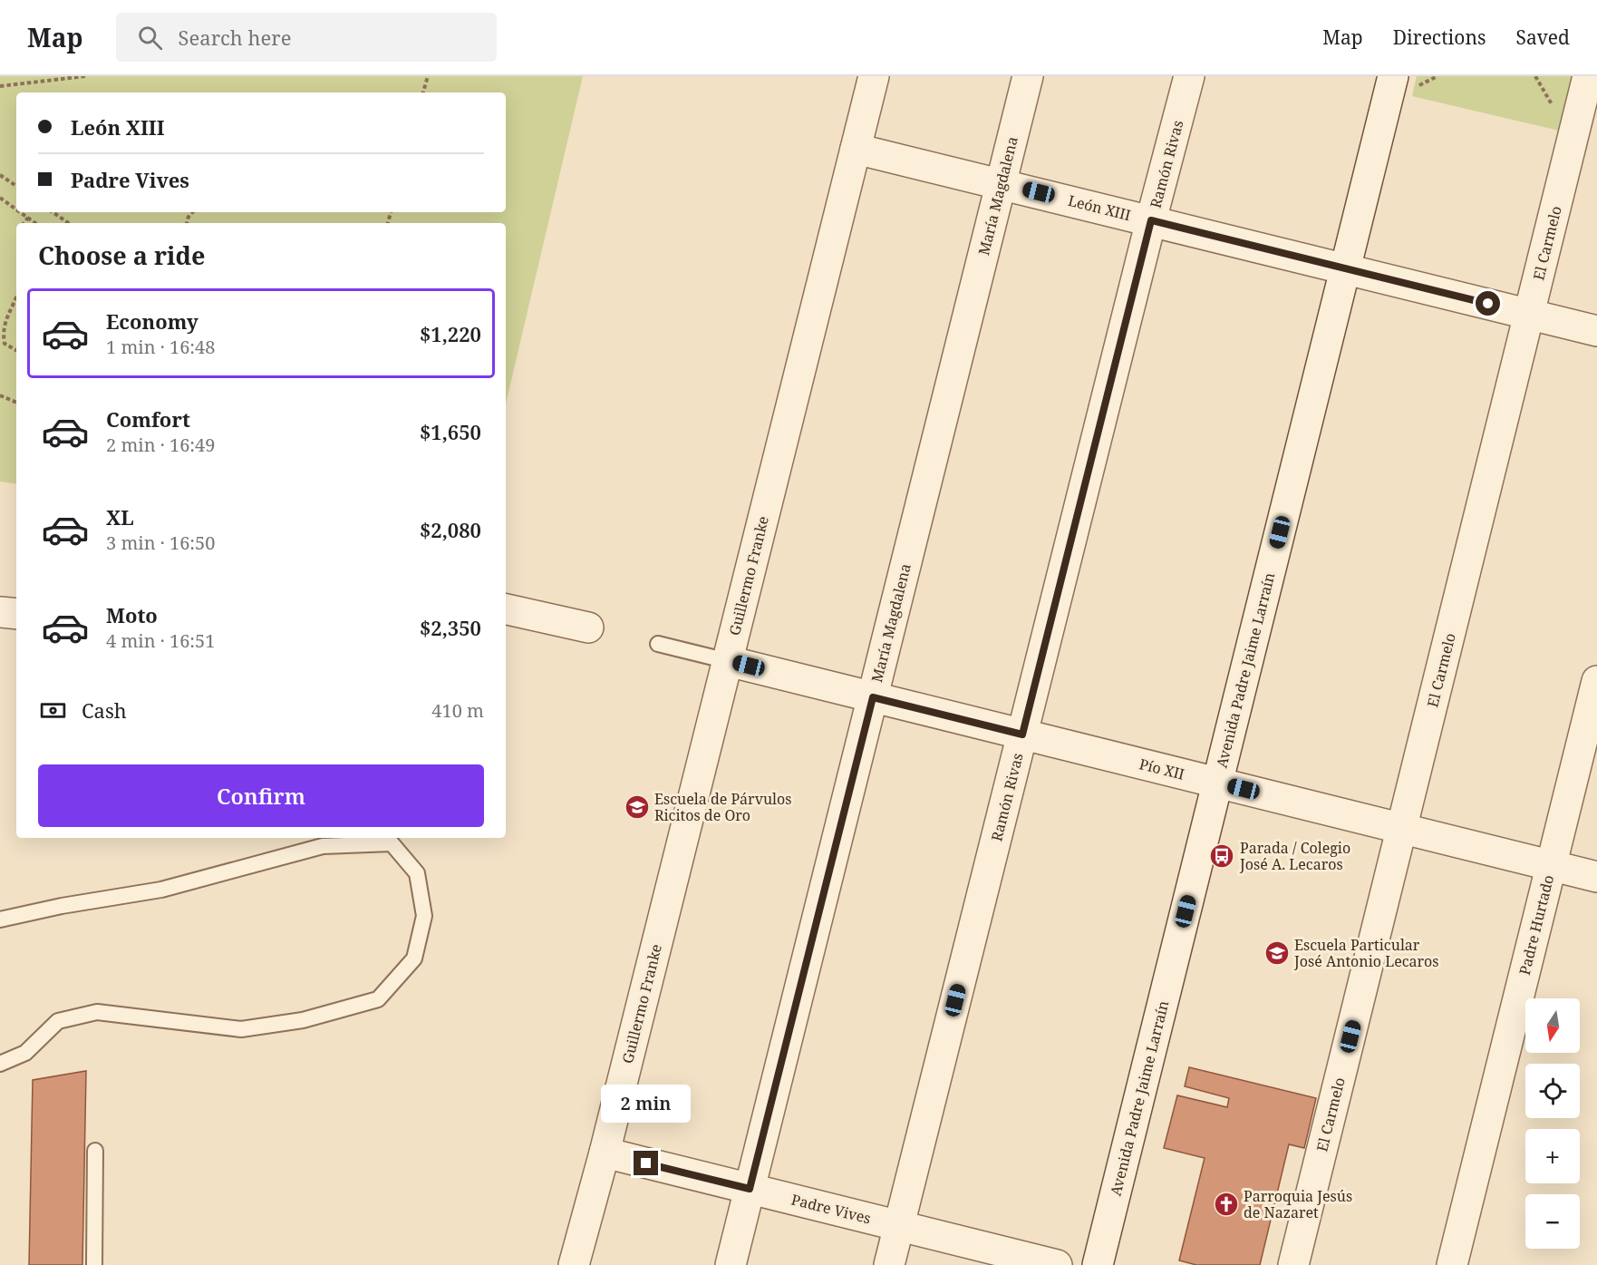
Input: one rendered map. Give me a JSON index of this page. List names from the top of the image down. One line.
{"streets":{"street":["Ramón Rivas","María Magdalena","León XIII","El Carmelo","Guillermo Franke","Avenida Padre Jaime Larraín","Pío XII","Padre Hurtado","Padre Vives"]},"crossings":[["Ramón Rivas","León XIII"],["Ramón Rivas","Pío XII"],["Ramón Rivas","Padre Vives"],["María Magdalena","León XIII"],["María Magdalena","Pío XII"],["María Magdalena","Padre Vives"],["León XIII","El Carmelo"],["León XIII","Guillermo Franke"],["León XIII","Avenida Padre Jaime Larraín"],["El Carmelo","Pío XII"],["Guillermo Franke","Pío XII"],["Guillermo Franke","Padre Vives"],["Avenida Padre Jaime Larraín","Pío XII"],["Pío XII","Padre Hurtado"]],"places":{"school or university":["Escuela de Párvulos Ricitos de Oro","Escuela Particular José Antonio Lecaros"],"bus stop":["Parada / Colegio José A. Lecaros"],"church":["Parroquia Jesús de Nazaret"]},"north":"bottom","page":{"header":"Map","search":"Search here","nav":["Map","Directions","Saved"],"banner":["León XIII","Padre Vives"],"heading":"Choose a ride","list":[{"name":"Economy","note":"1 min · 16:48","value":"$1,220"},{"name":"Comfort","note":"2 min · 16:49","value":"$1,650"},{"name":"XL","note":"3 min · 16:50","value":"$2,080"},{"name":"Moto","note":"4 min · 16:51","value":"$2,350"}],"pay":["Cash","410 m"],"buttons":"Confirm","map_buttons":["+","−"],"bubble":"2 min"}}
